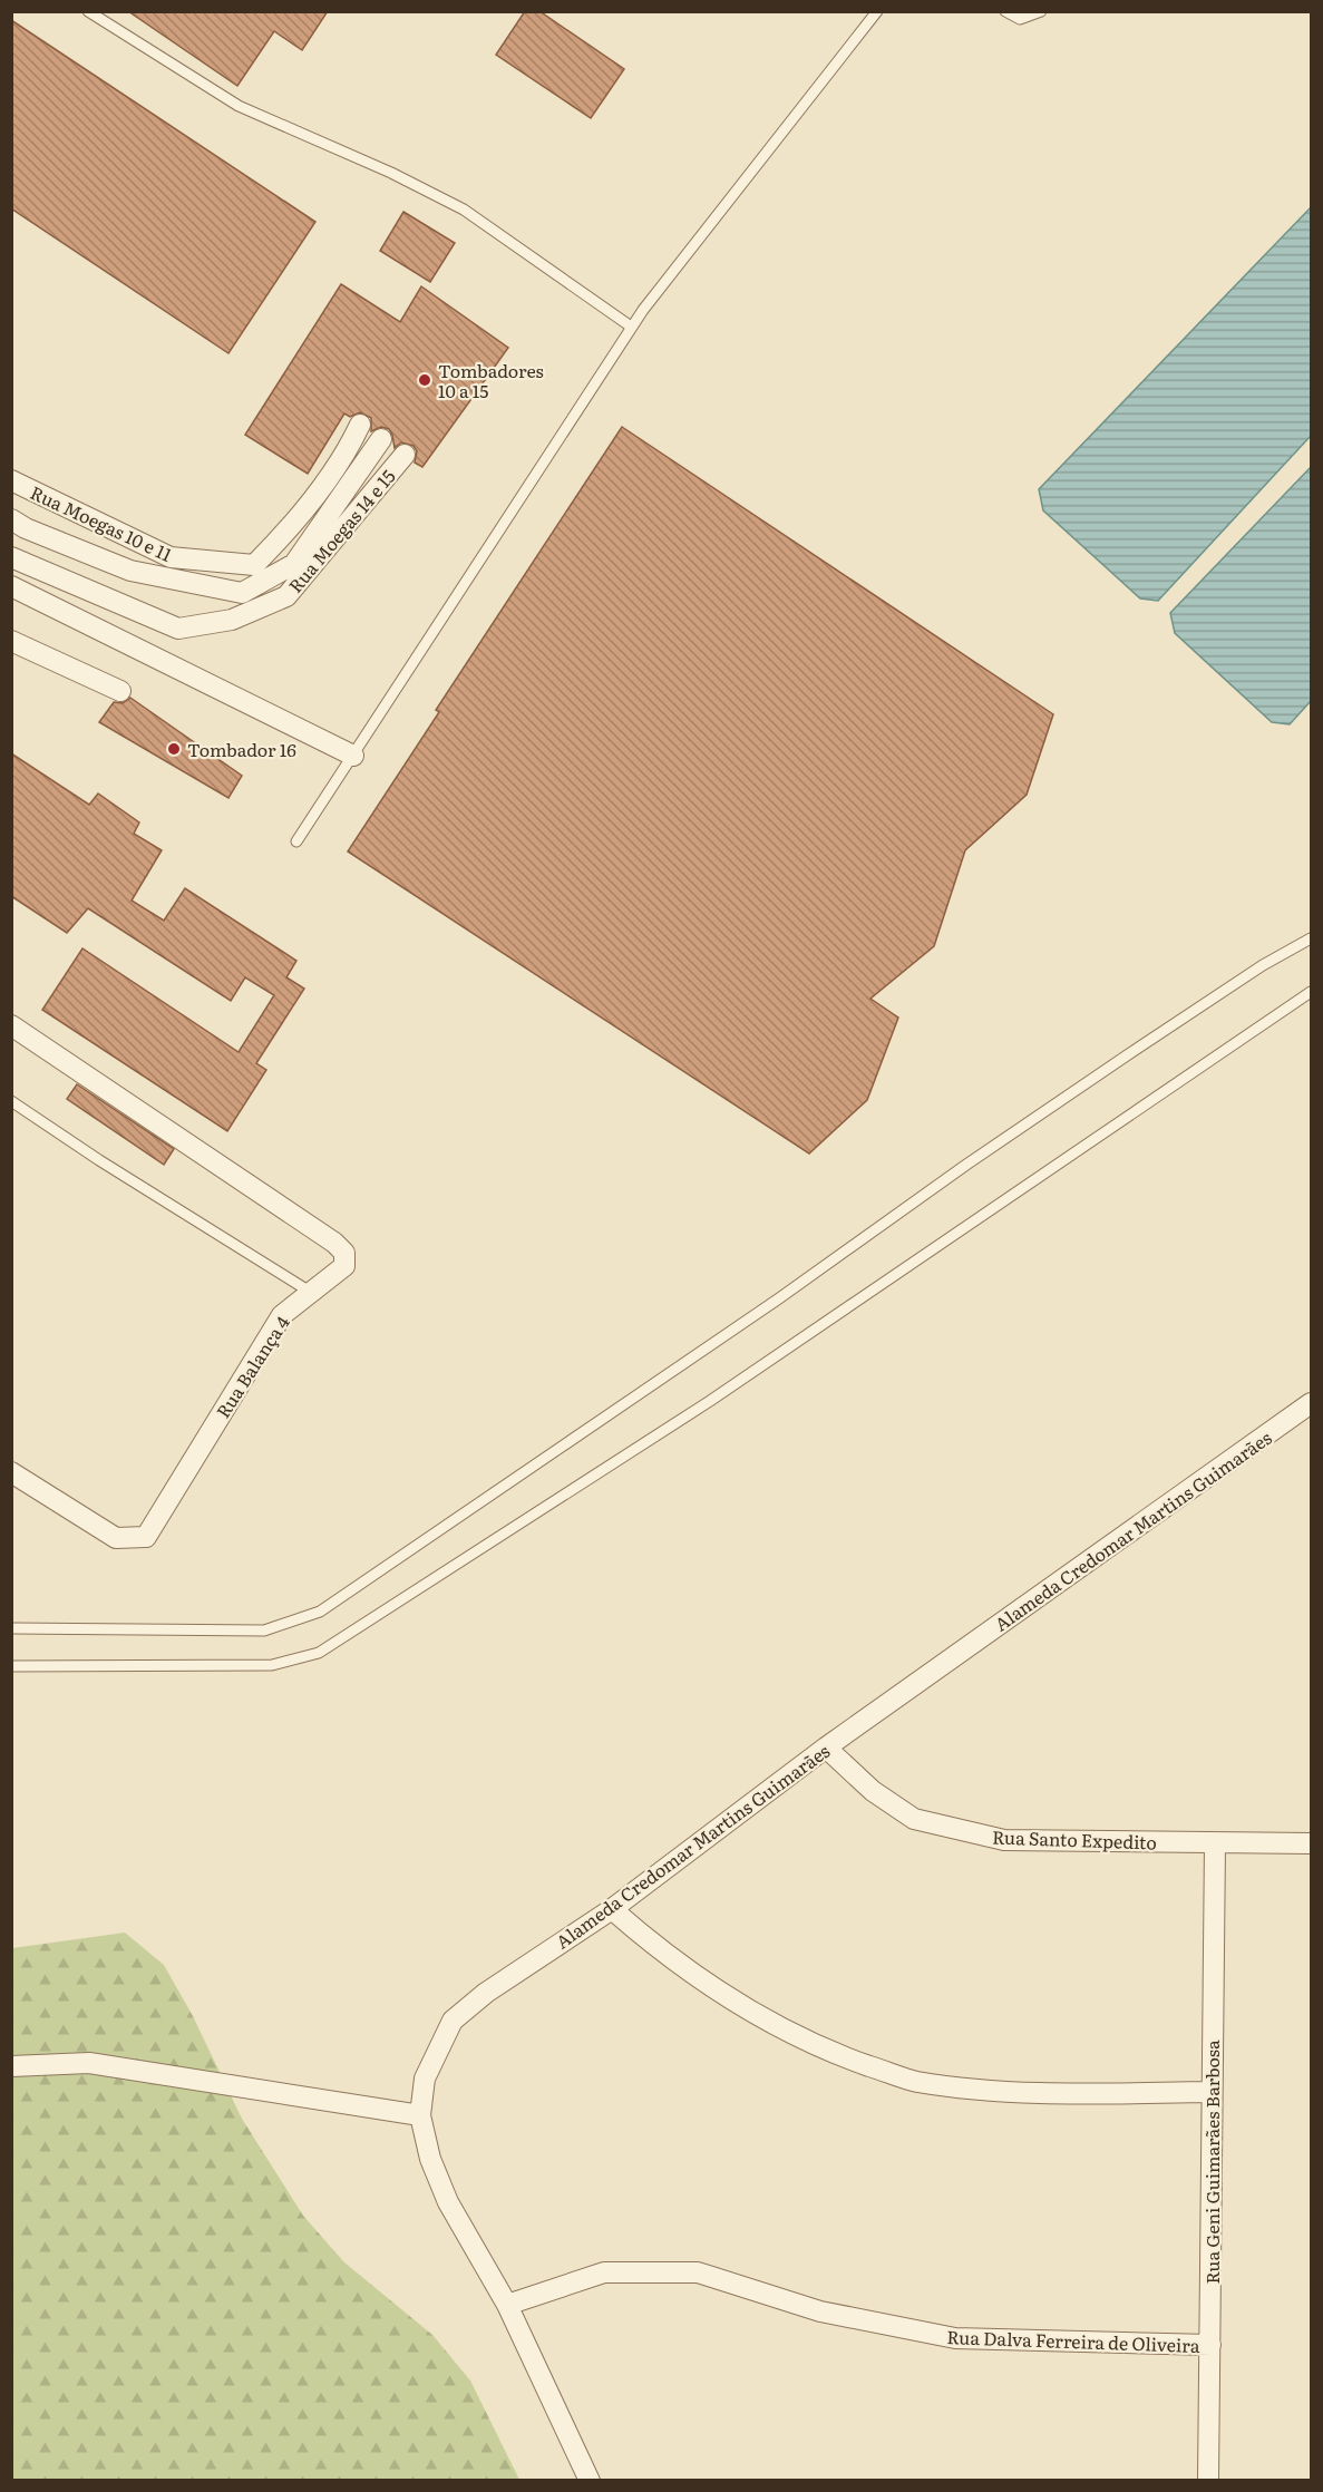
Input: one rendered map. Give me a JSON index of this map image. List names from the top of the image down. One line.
{"streets":{"street":["Rua Moegas 10 e 11","Rua Moegas 14 e 15","Rua Balança 4","Alameda Credomar Martins Guimarães","Rua Santo Expedito","Rua Geni Guimarães Barbosa","Rua Dalva Ferreira de Oliveira"]},"crossings":[["Alameda Credomar Martins Guimarães","Rua Santo Expedito"],["Alameda Credomar Martins Guimarães","Rua Dalva Ferreira de Oliveira"],["Rua Santo Expedito","Rua Geni Guimarães Barbosa"],["Rua Geni Guimarães Barbosa","Rua Dalva Ferreira de Oliveira"]],"places":["Tombadores 10 a 15","Tombador 16"]}
